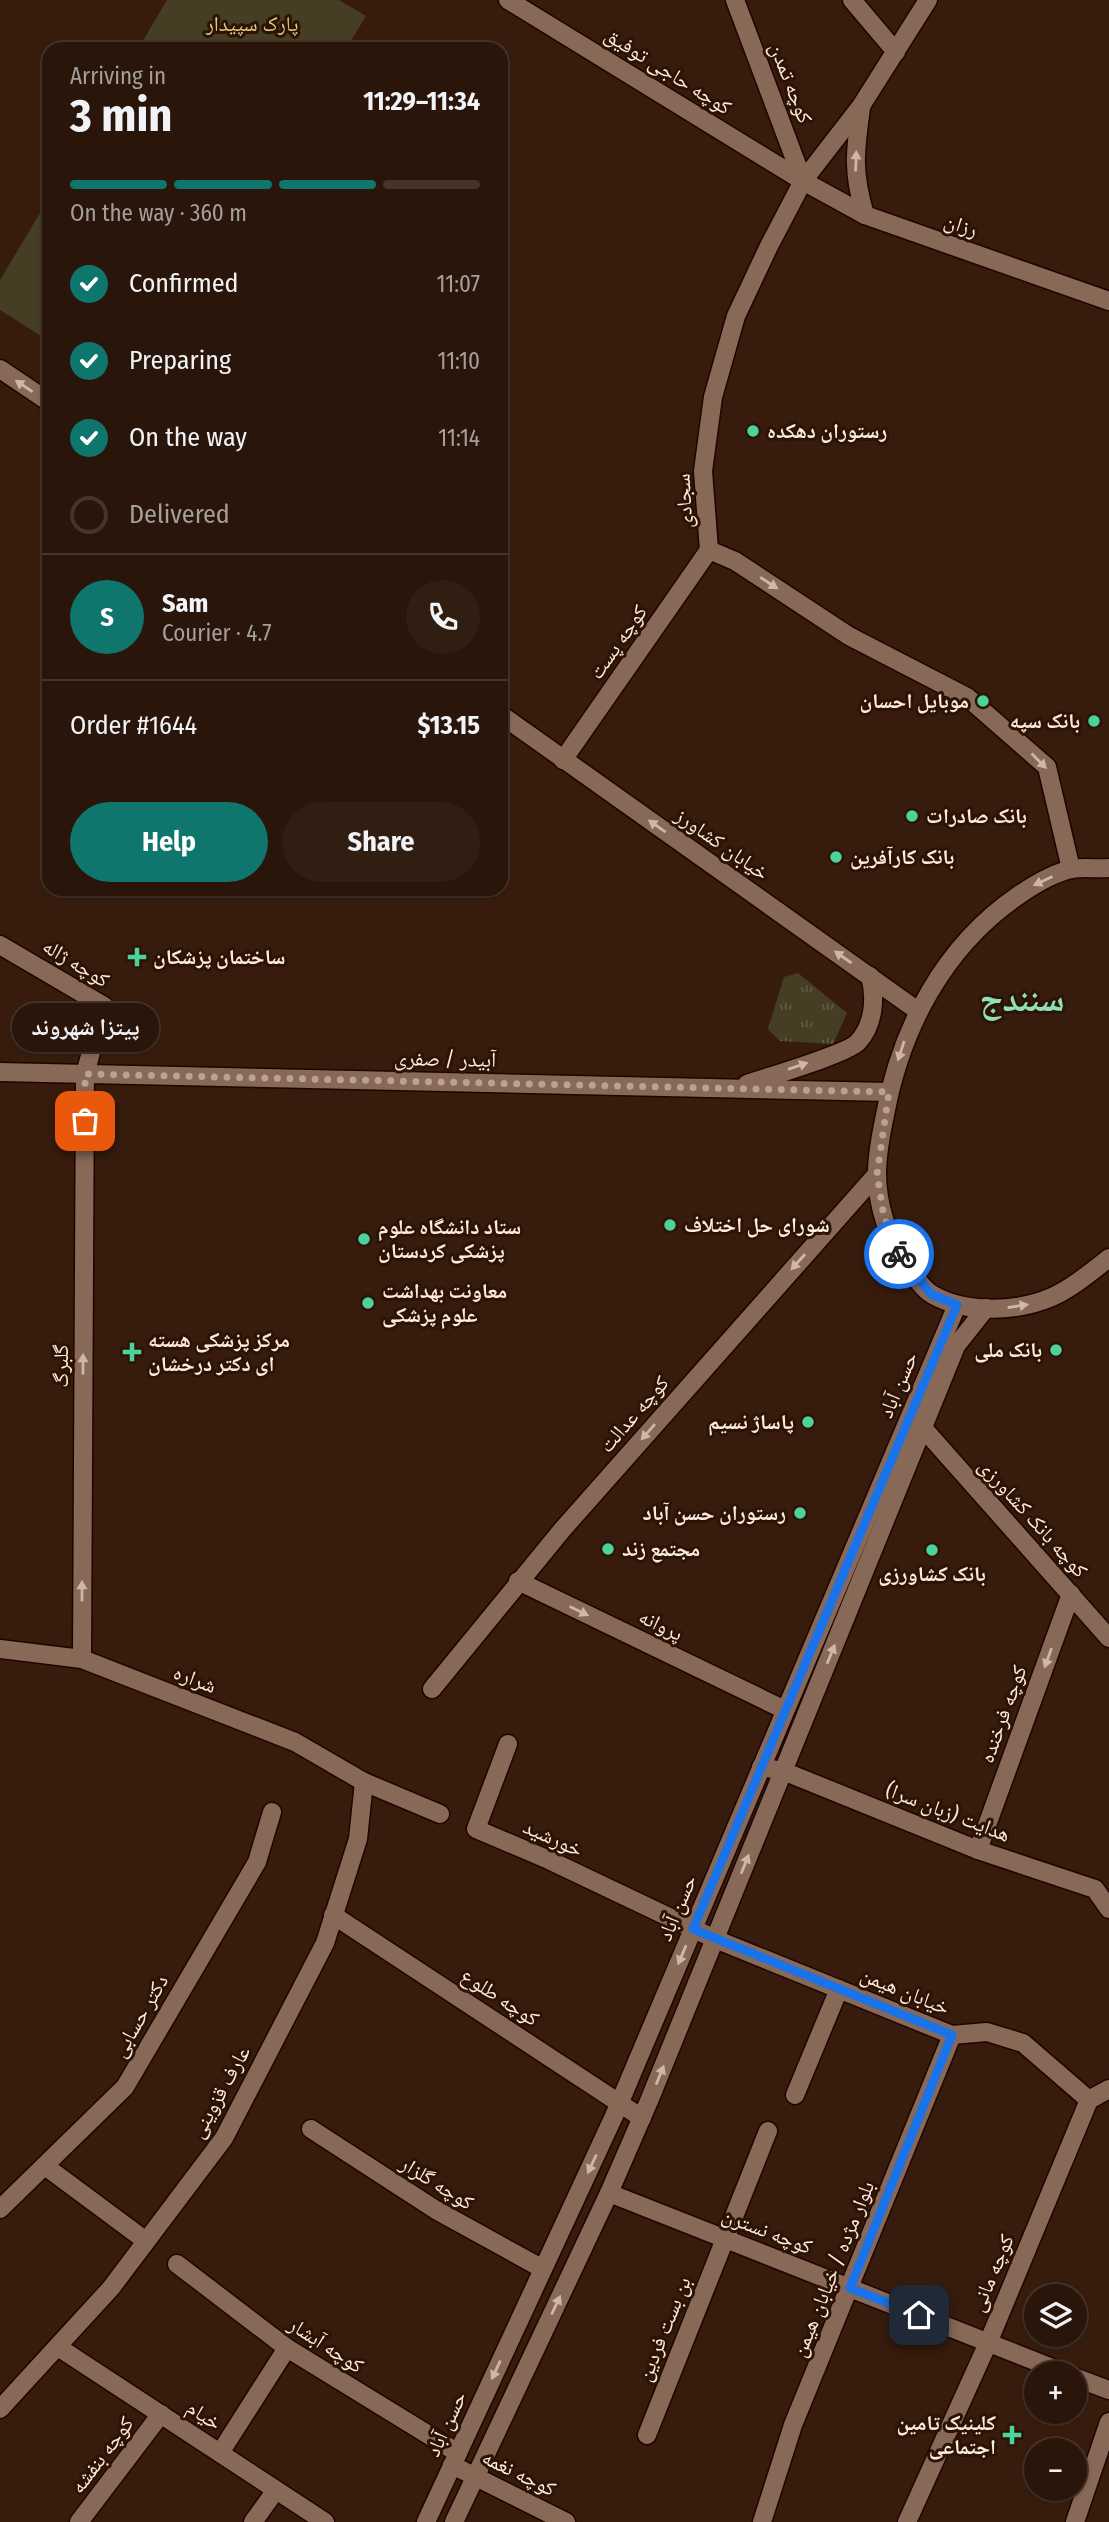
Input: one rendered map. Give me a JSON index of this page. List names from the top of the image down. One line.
{"streets":{"street":["کوچه حاجی توفیق","کوچه تمدن","رزان","سجادی","کوچه پست","خیابان کشاورز","کوچه ژاله","آبیدر / صفری","گلبرگ","حسن آباد","کوچه عدالت","کوچه بانک کشاورزی","پروانه","شراره","کوچه فرخنده","هدایت (زبان سرا)","خورشید","خیابان هیمن","کوچه طلوع","دکتر حسابی","عارف قزوینی","کوچه گلزار","کوچه نسترن","بلوار مژده / خیابان هیمن","کوچه مانی","بن بست فردین","کوچه آبشار","خیام","کوچه بنفشه","کوچه نغمه"]},"crossings":[["کوچه حاجی توفیق","کوچه تمدن"],["کوچه حاجی توفیق","رزان"],["کوچه حاجی توفیق","سجادی"],["کوچه تمدن","رزان"],["کوچه تمدن","سجادی"],["رزان","سجادی"],["سجادی","کوچه پست"],["کوچه پست","خیابان کشاورز"],["کوچه ژاله","آبیدر / صفری"],["کوچه ژاله","گلبرگ"],["آبیدر / صفری","گلبرگ"],["گلبرگ","شراره"],["حسن آباد","کوچه بانک کشاورزی"],["حسن آباد","پروانه"],["حسن آباد","هدایت (زبان سرا)"],["حسن آباد","خورشید"],["حسن آباد","خیابان هیمن"],["حسن آباد","کوچه طلوع"],["حسن آباد","کوچه گلزار"],["حسن آباد","کوچه نسترن"],["حسن آباد","کوچه آبشار"],["حسن آباد","کوچه نغمه"],["کوچه عدالت","پروانه"],["کوچه بانک کشاورزی","کوچه فرخنده"],["شراره","عارف قزوینی"],["کوچه فرخنده","هدایت (زبان سرا)"],["خورشید","خیابان هیمن"],["خیابان هیمن","بلوار مژده / خیابان هیمن"],["خیابان هیمن","کوچه مانی"],["کوچه طلوع","عارف قزوینی"],["عارف قزوینی","خیام"],["کوچه نسترن","بلوار مژده / خیابان هیمن"],["کوچه نسترن","کوچه مانی"],["کوچه نسترن","بن بست فردین"],["کوچه آبشار","کوچه نغمه"],["خیام","کوچه بنفشه"]],"one_way":["سجادی","خیابان کشاورز","گلبرگ","کوچه عدالت","پروانه","کوچه فرخنده"],"districts":["سنندج"],"parks":["پارک سپیدار"],"places":{"other":["رستوران دهکده","موبایل احسان","بانک سپه","بانک صادرات","بانک کارآفرین","پیتزا شهروند","شورای حل اختلاف","ستاد دانشگاه علوم پزشکی کردستان","معاونت بهداشت علوم پزشکی","بانک ملی","پاساژ نسیم","رستوران حسن آباد","مجتمع زند","بانک کشاورزی"],"health":["ساختمان پزشکان","مرکز پزشکی هسته ای دکتر درخشان","کلینیک تامین اجتماعی"]},"page":{"heading":["3 min","Arriving in","11:29–11:34"],"panel":["Sam","Courier · 4.7","Order #1644","$13.15"],"bar":"On the way · 360 m","list":[["Confirmed","11:07"],["Preparing","11:10"],["On the way","11:14"],"Delivered"],"round":"S","buttons":["Help","Share"],"bubble":"پیتزا شهروند","map_buttons":["+","−"]}}
